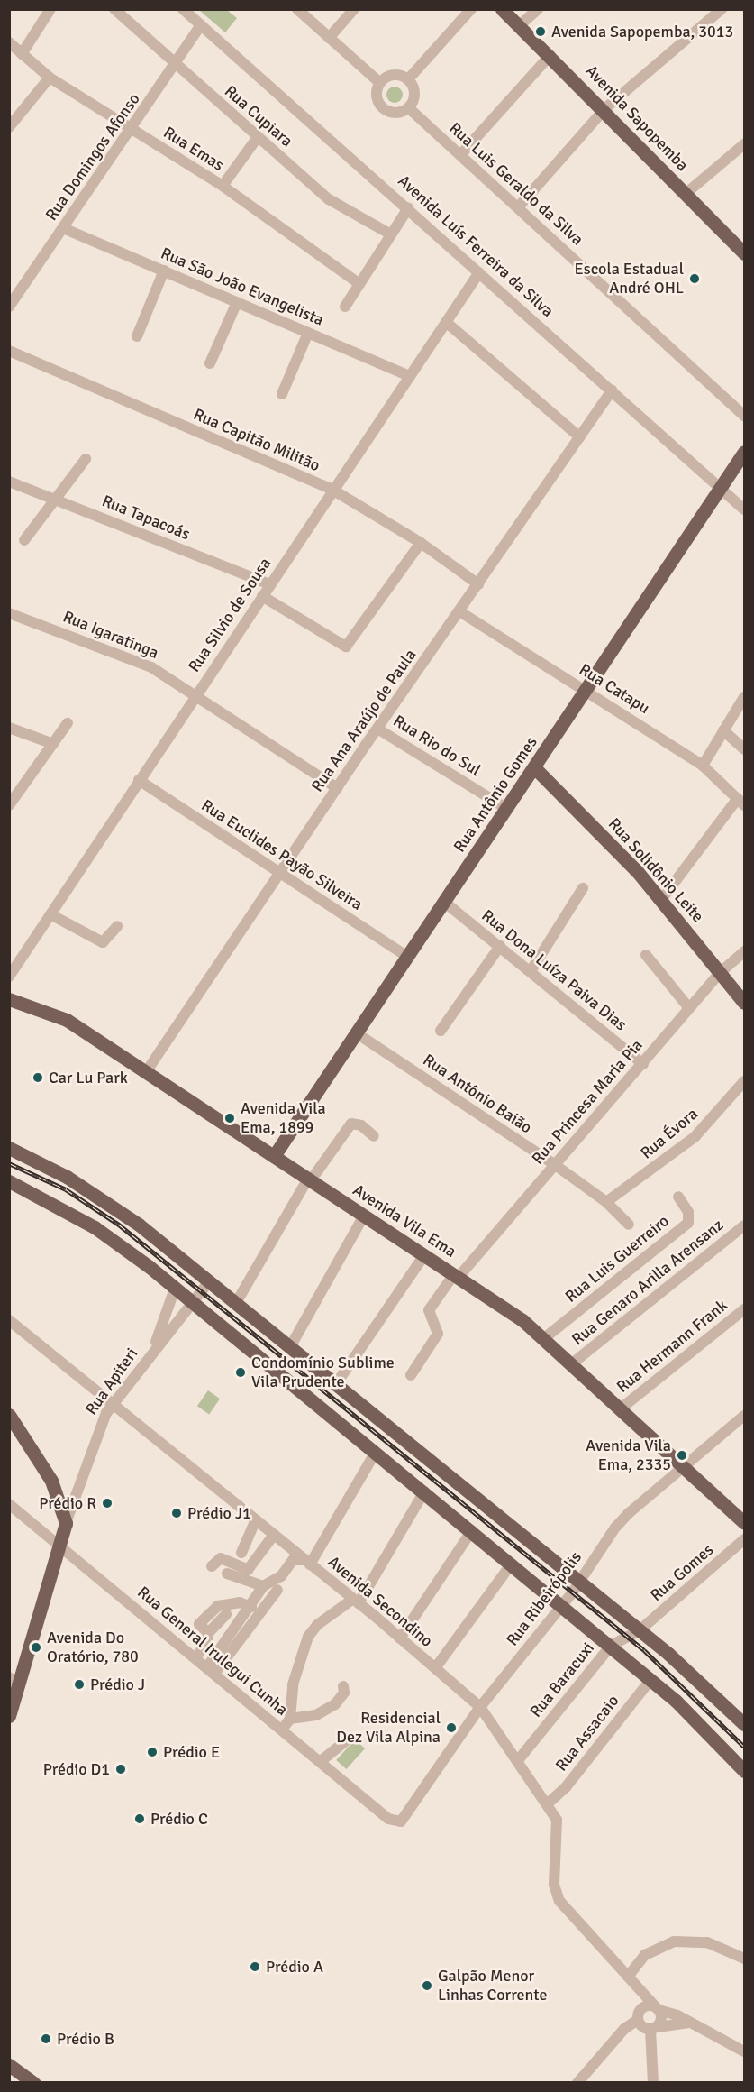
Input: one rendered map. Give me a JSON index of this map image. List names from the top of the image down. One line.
{"streets":{"main road":["Avenida Sapopemba","Rua Antônio Gomes","Rua Solidônio Leite","Avenida Vila Ema"],"street":["Rua Cupiara","Rua Emas","Rua Domingos Afonso","Rua Luis Geraldo da Silva","Avenida Luís Ferreira da Silva","Rua São João Evangelista","Rua Capitão Militão","Rua Tapacoás","Rua Silvio de Sousa","Rua Igaratinga","Rua Catapu","Rua Ana Araújo de Paula","Rua Rio do Sul","Rua Euclides Payão Silveira","Rua Dona Luíza Paiva Dias","Rua Antônio Baião","Rua Princesa Maria Pia","Rua Évora","Rua Luis Guerreiro","Rua Genaro Arilla Arensanz","Rua Hermann Frank","Rua Apiteri","Rua Gomes","Rua Ribeirópolis","Avenida Secondino","Rua General Irulegui Cunha","Rua Baracuxi","Rua Assacaio"]},"crossings":[["Rua Cupiara","Rua Domingos Afonso"],["Rua Emas","Rua Domingos Afonso"],["Rua Domingos Afonso","Avenida Luís Ferreira da Silva"],["Rua Domingos Afonso","Rua São João Evangelista"],["Avenida Luís Ferreira da Silva","Rua Silvio de Sousa"],["Avenida Luís Ferreira da Silva","Rua Ana Araújo de Paula"],["Avenida Luís Ferreira da Silva","Rua Antônio Gomes"],["Rua São João Evangelista","Rua Silvio de Sousa"],["Rua Capitão Militão","Rua Silvio de Sousa"],["Rua Capitão Militão","Rua Ana Araújo de Paula"],["Rua Tapacoás","Rua Silvio de Sousa"],["Rua Silvio de Sousa","Rua Igaratinga"],["Rua Silvio de Sousa","Rua Euclides Payão Silveira"],["Rua Igaratinga","Rua Ana Araújo de Paula"],["Rua Catapu","Rua Ana Araújo de Paula"],["Rua Catapu","Rua Antônio Gomes"],["Rua Ana Araújo de Paula","Rua Rio do Sul"],["Rua Ana Araújo de Paula","Rua Euclides Payão Silveira"],["Rua Ana Araújo de Paula","Avenida Vila Ema"],["Rua Rio do Sul","Rua Antônio Gomes"],["Rua Antônio Gomes","Rua Euclides Payão Silveira"],["Rua Antônio Gomes","Rua Solidônio Leite"],["Rua Antônio Gomes","Rua Dona Luíza Paiva Dias"],["Rua Antônio Gomes","Rua Antônio Baião"],["Rua Antônio Gomes","Avenida Vila Ema"],["Rua Solidônio Leite","Rua Princesa Maria Pia"],["Rua Dona Luíza Paiva Dias","Rua Princesa Maria Pia"],["Rua Antônio Baião","Rua Princesa Maria Pia"],["Rua Antônio Baião","Rua Évora"],["Rua Princesa Maria Pia","Avenida Vila Ema"],["Avenida Vila Ema","Rua Luis Guerreiro"],["Avenida Vila Ema","Rua Genaro Arilla Arensanz"],["Avenida Vila Ema","Rua Hermann Frank"],["Avenida Vila Ema","Rua Ribeirópolis"],["Rua Apiteri","Avenida Secondino"],["Rua Gomes","Rua Baracuxi"],["Rua Ribeirópolis","Avenida Secondino"],["Rua Ribeirópolis","Rua General Irulegui Cunha"],["Avenida Secondino","Rua Baracuxi"],["Avenida Secondino","Rua Assacaio"]],"places":["Avenida Sapopemba, 3013","Escola Estadual André OHL","Car Lu Park","Avenida Vila Ema, 1899","Condomínio Sublime Vila Prudente","Avenida Vila Ema, 2335","Prédio R","Prédio J1","Avenida Do Oratório, 780","Prédio J","Residencial Dez Vila Alpina","Prédio E","Prédio D1","Prédio C","Prédio A","Galpão Menor Linhas Corrente","Prédio B"]}
